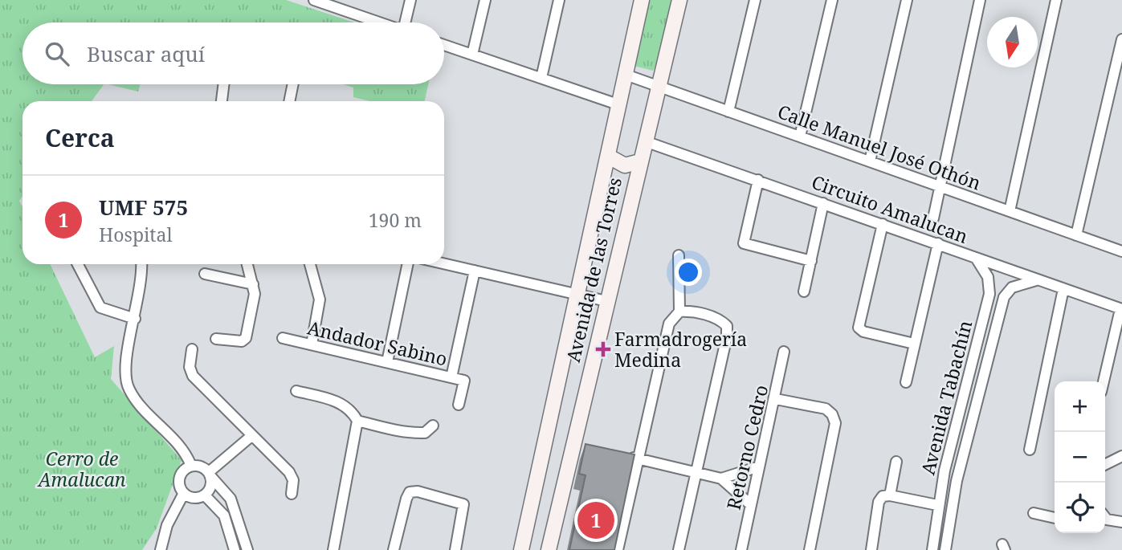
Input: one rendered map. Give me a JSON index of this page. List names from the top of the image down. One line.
{"streets":{"street":["Calle Manuel José Othón","Circuito Amalucan","Avenida de las Torres","Andador Sabino","Avenida Tabachín","Retorno Cedro"]},"crossings":[["Calle Manuel José Othón","Avenida de las Torres"],["Circuito Amalucan","Avenida de las Torres"]],"parks":["Cerro de Amalucan"],"places":{"health":["Farmadrogería Medina"]},"north":"bottom","page":{"search":"Buscar aquí","heading":"Cerca","list":[{"mark":"1","name":"UMF 575","note":"Hospital","value":"190 m"}],"map_buttons":["+","−"],"pins":"1"}}
